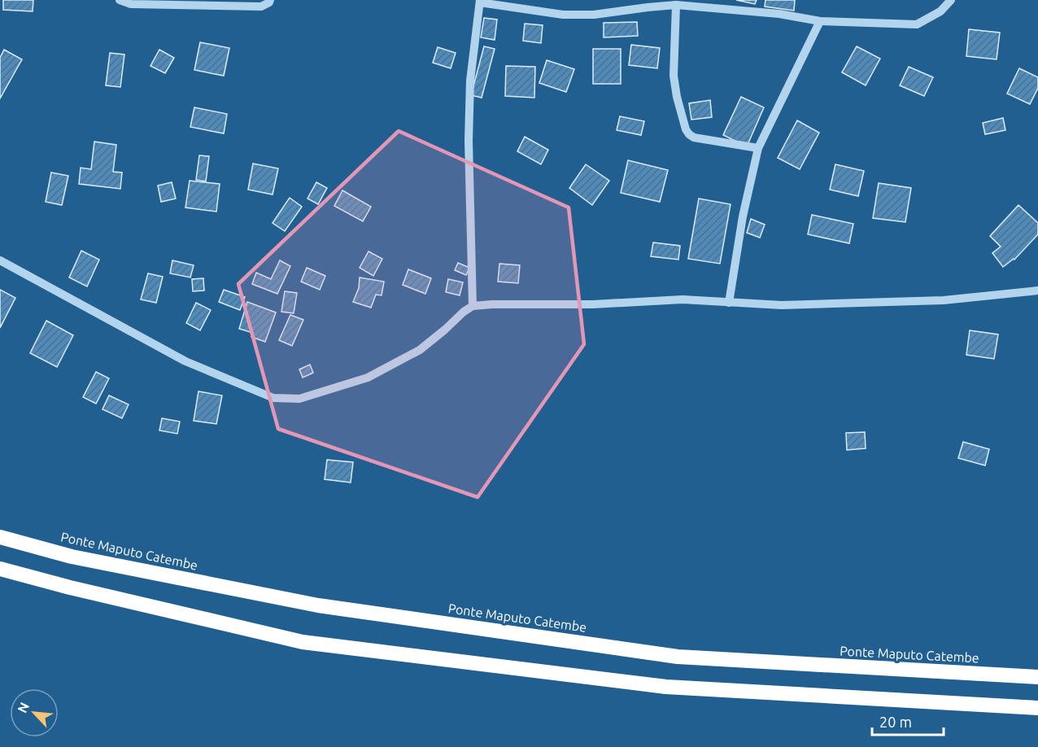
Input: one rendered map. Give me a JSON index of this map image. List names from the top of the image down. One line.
{"streets":{"highway":["Ponte Maputo Catembe"]},"scale_bar":"20 m","north":"top left"}
